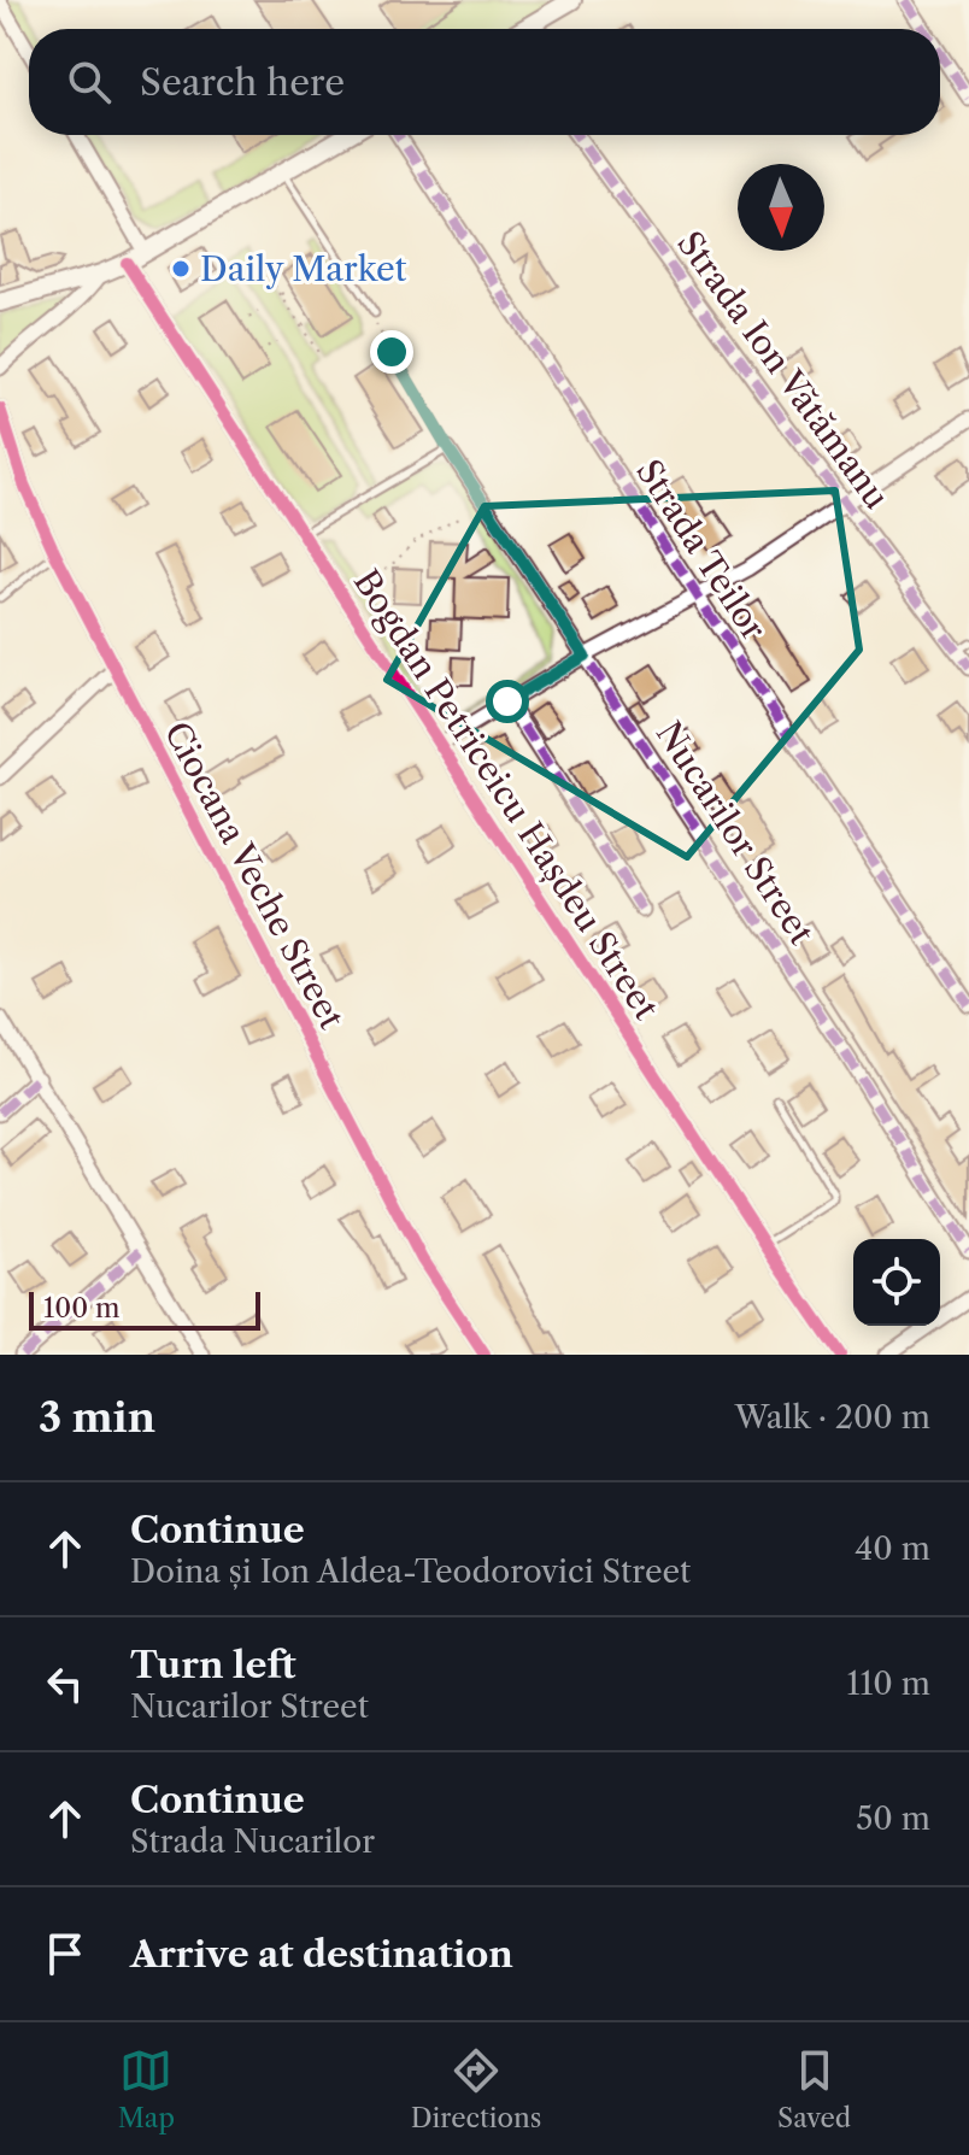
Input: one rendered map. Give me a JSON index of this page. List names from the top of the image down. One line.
{"streets":{"street":["Strada Ion Vătămanu","Strada Teilor","Bogdan Petriceicu Hașdeu Street","Nucarilor Street","Ciocana Veche Street"]},"places":["Daily Market"],"scale_bar":"100 m","north":"bottom","page":{"search":"Search here","scale":"100 m","heading":["3 min","Walk · 200 m"],"list":[["Continue","Doina și Ion Aldea-Teodorovici Street","40 m"],["Turn left","Nucarilor Street","110 m"],["Continue","Strada Nucarilor","50 m"],"Arrive at destination"],"nav":["Map","Directions","Saved"]}}
